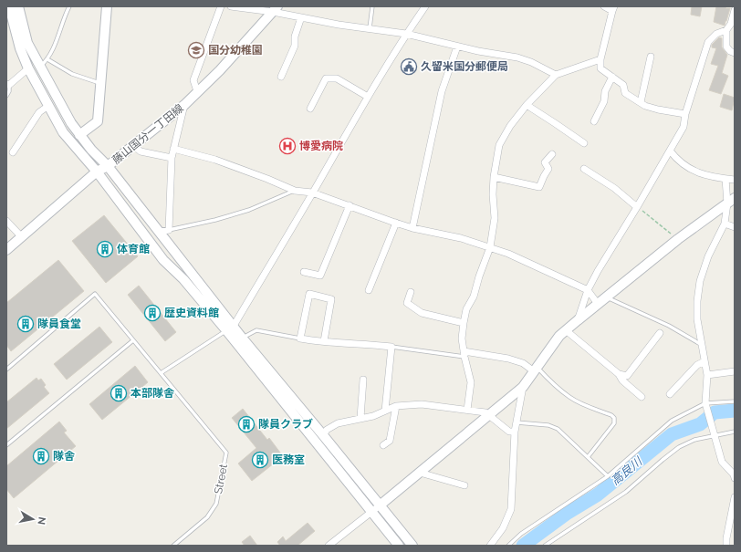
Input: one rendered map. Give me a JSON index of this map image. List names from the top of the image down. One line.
{"streets":{"street":["藤山国分一丁田線"],"lane":["Street"]},"water":["高良川"],"places":{"school or university":["国分幼稚園"],"public building":["久留米国分郵便局"],"hospital":["博愛病院"],"building":["体育館","歴史資料館","隊員食堂","本部隊舎","隊員クラブ","隊舎","医務室"]},"north":"right"}
